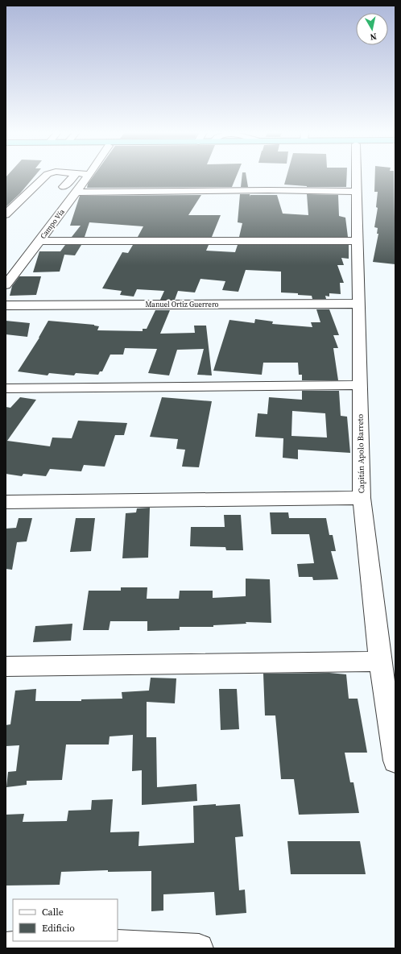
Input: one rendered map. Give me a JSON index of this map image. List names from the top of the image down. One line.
{"streets":{"street":["Campo Vía","Manuel Ortiz Guerrero","Capitán Apolo Barreto"]},"crossings":[["Manuel Ortiz Guerrero","Capitán Apolo Barreto"]],"legend":["Calle","Edificio"],"north":"bottom"}
